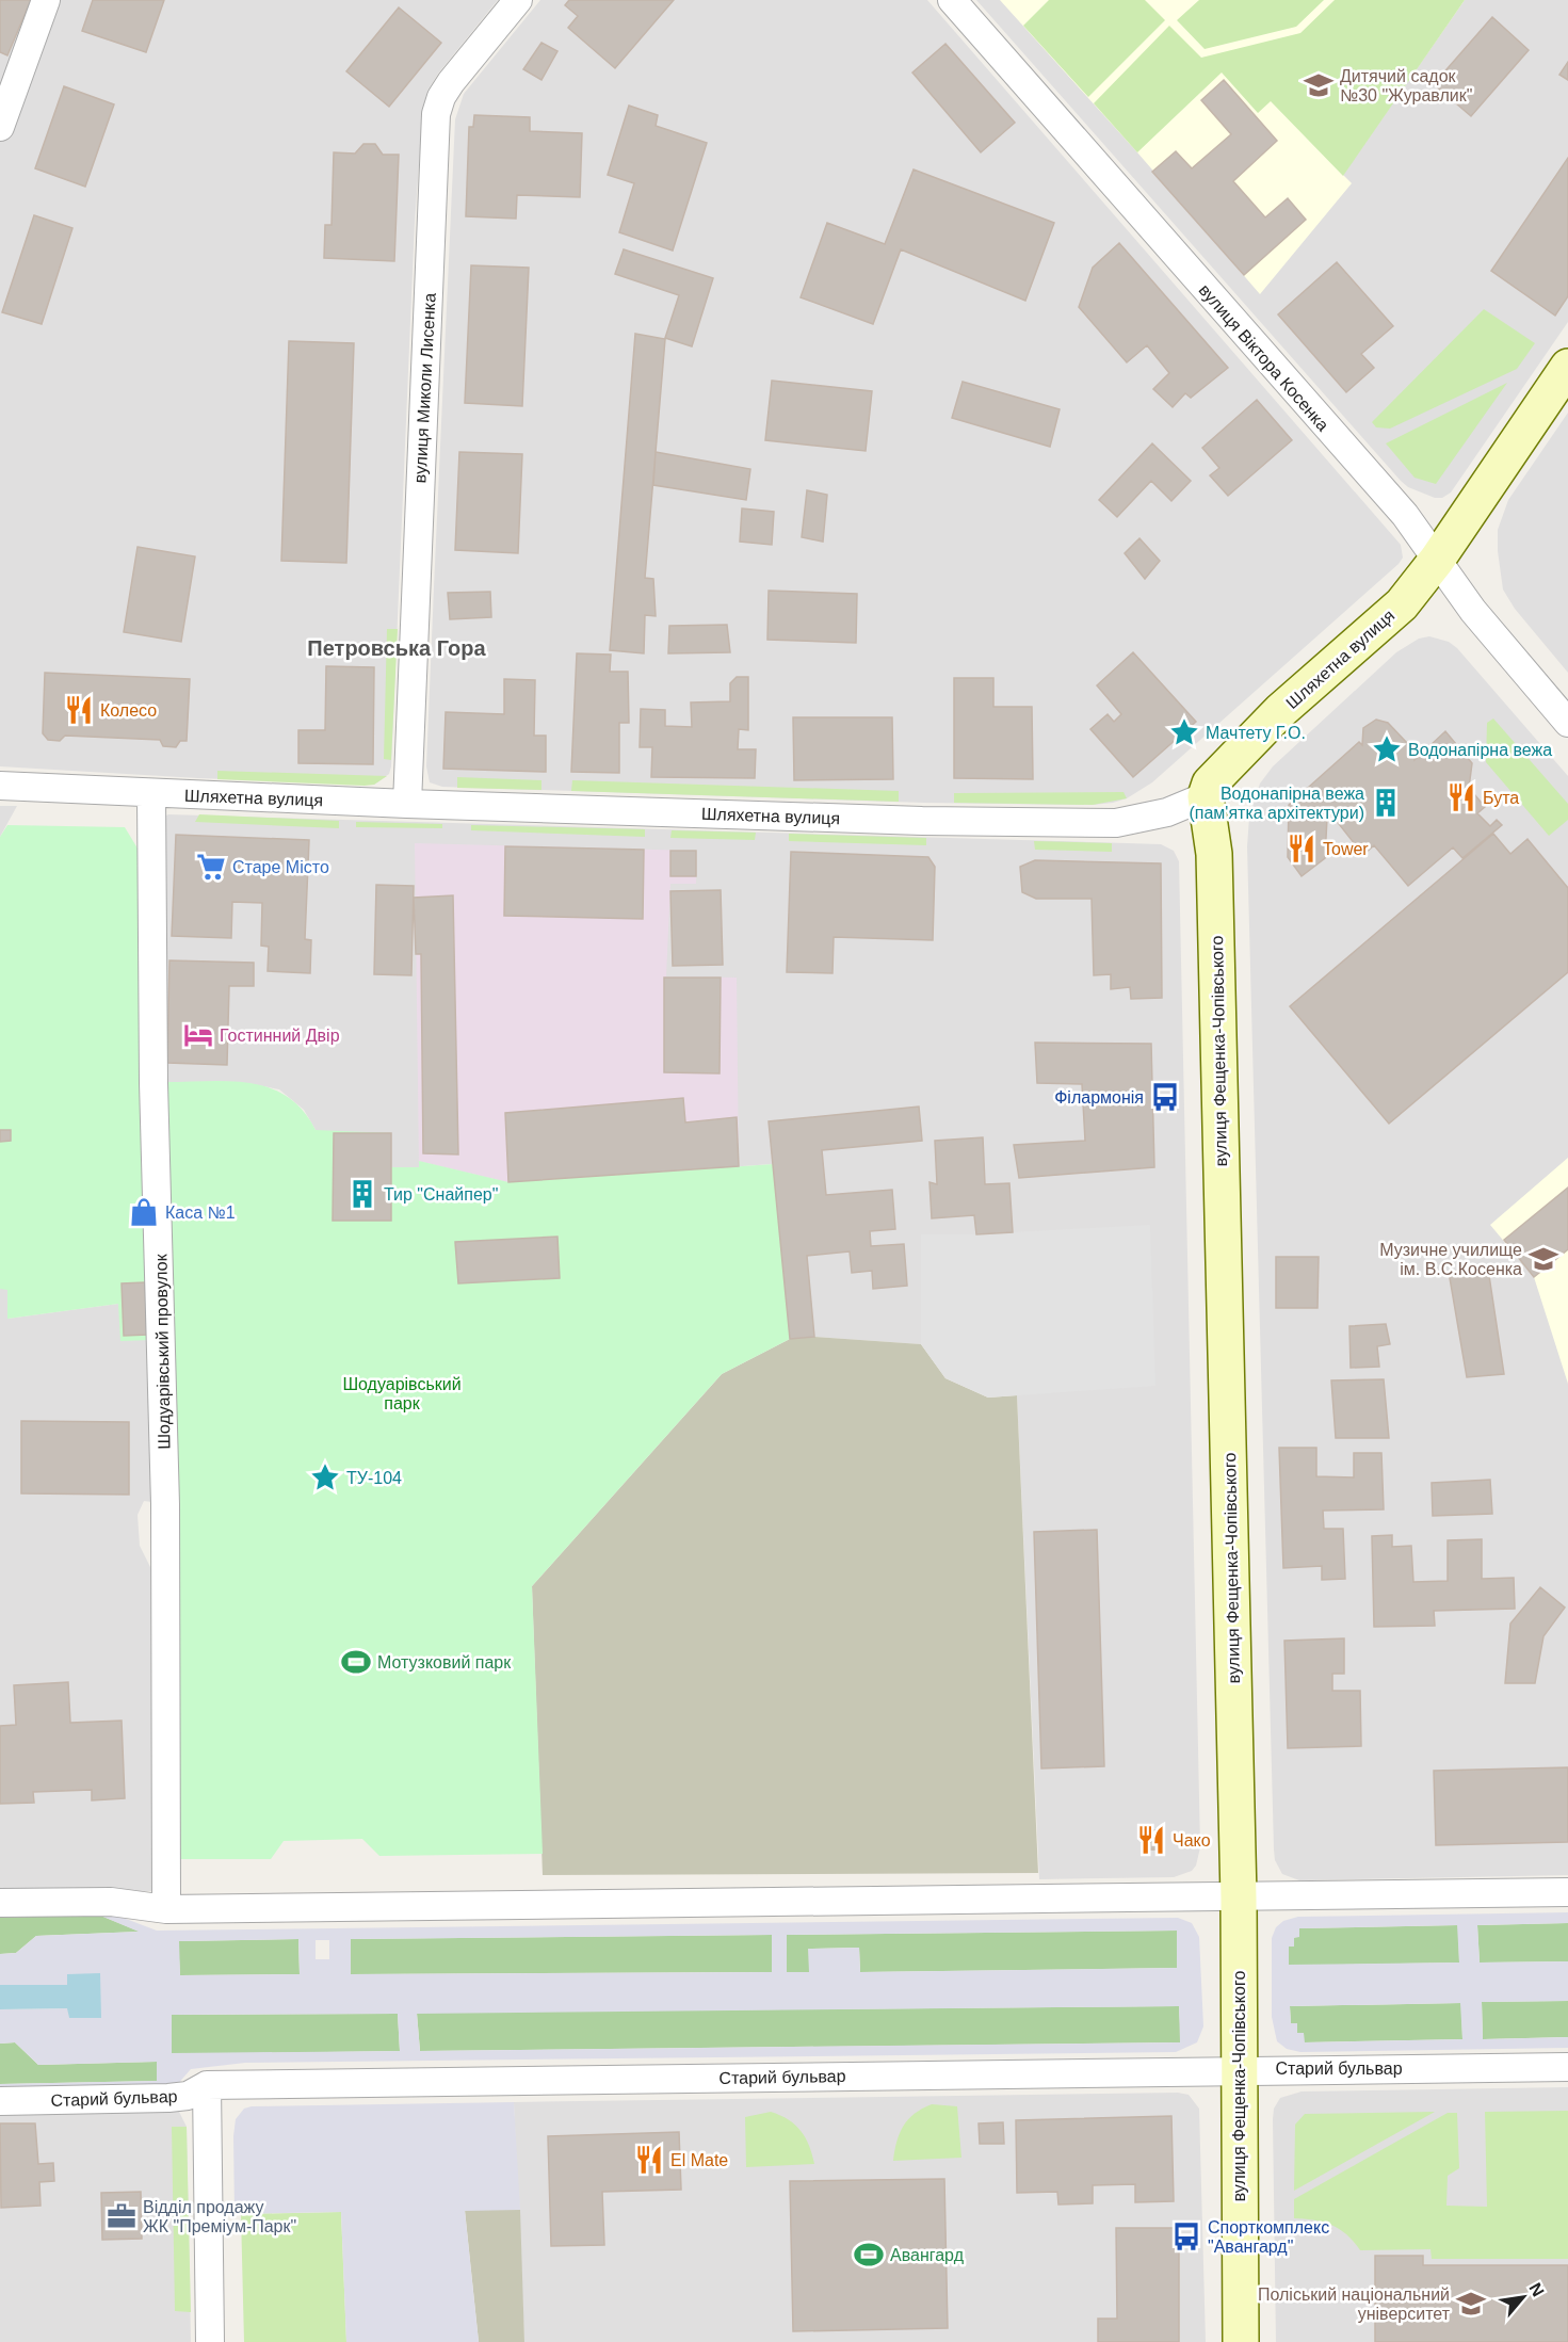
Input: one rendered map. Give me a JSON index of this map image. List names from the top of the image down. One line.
{"streets":{"street":["вулиця Віктора Косенка","вулиця Миколи Лисенка","Шляхетна вулиця","вулиця Фещенка-Чопівського","Шодуарівський провулок","Старий бульвар"]},"crossings":[["вулиця Віктора Косенка","Шляхетна вулиця"],["вулиця Миколи Лисенка","Шляхетна вулиця"],["Шляхетна вулиця","вулиця Фещенка-Чопівського"],["Шляхетна вулиця","Шодуарівський провулок"],["вулиця Фещенка-Чопівського","Старий бульвар"]],"districts":["Петровська Гора"],"parks":["Шодуарівський парк"],"places":{"school or university":["Дитячий садок №30 \"Журавлик\"","Музичне училище ім. В.С.Косенка","Поліський національний університет"],"restaurant":["Колесо","Бута","Tower","Чако","El Mate"],"place":["Мачтету Г.О.","Водонапірна вежа","ТУ-104"],"building":["Водонапірна вежа (пам'ятка архітектури)","Тир \"Снайпер\""],"supermarket":["Старе Місто"],"hotel":["Гостинний Двір"],"bus stop":["Філармонія","Спорткомплекс \"Авангард\""],"shop":["Каса №1"],"sports":["Мотузковий парк","Авангард"],"office":["Відділ продажу ЖК \"Преміум-Парк\""]},"north":"top right"}
